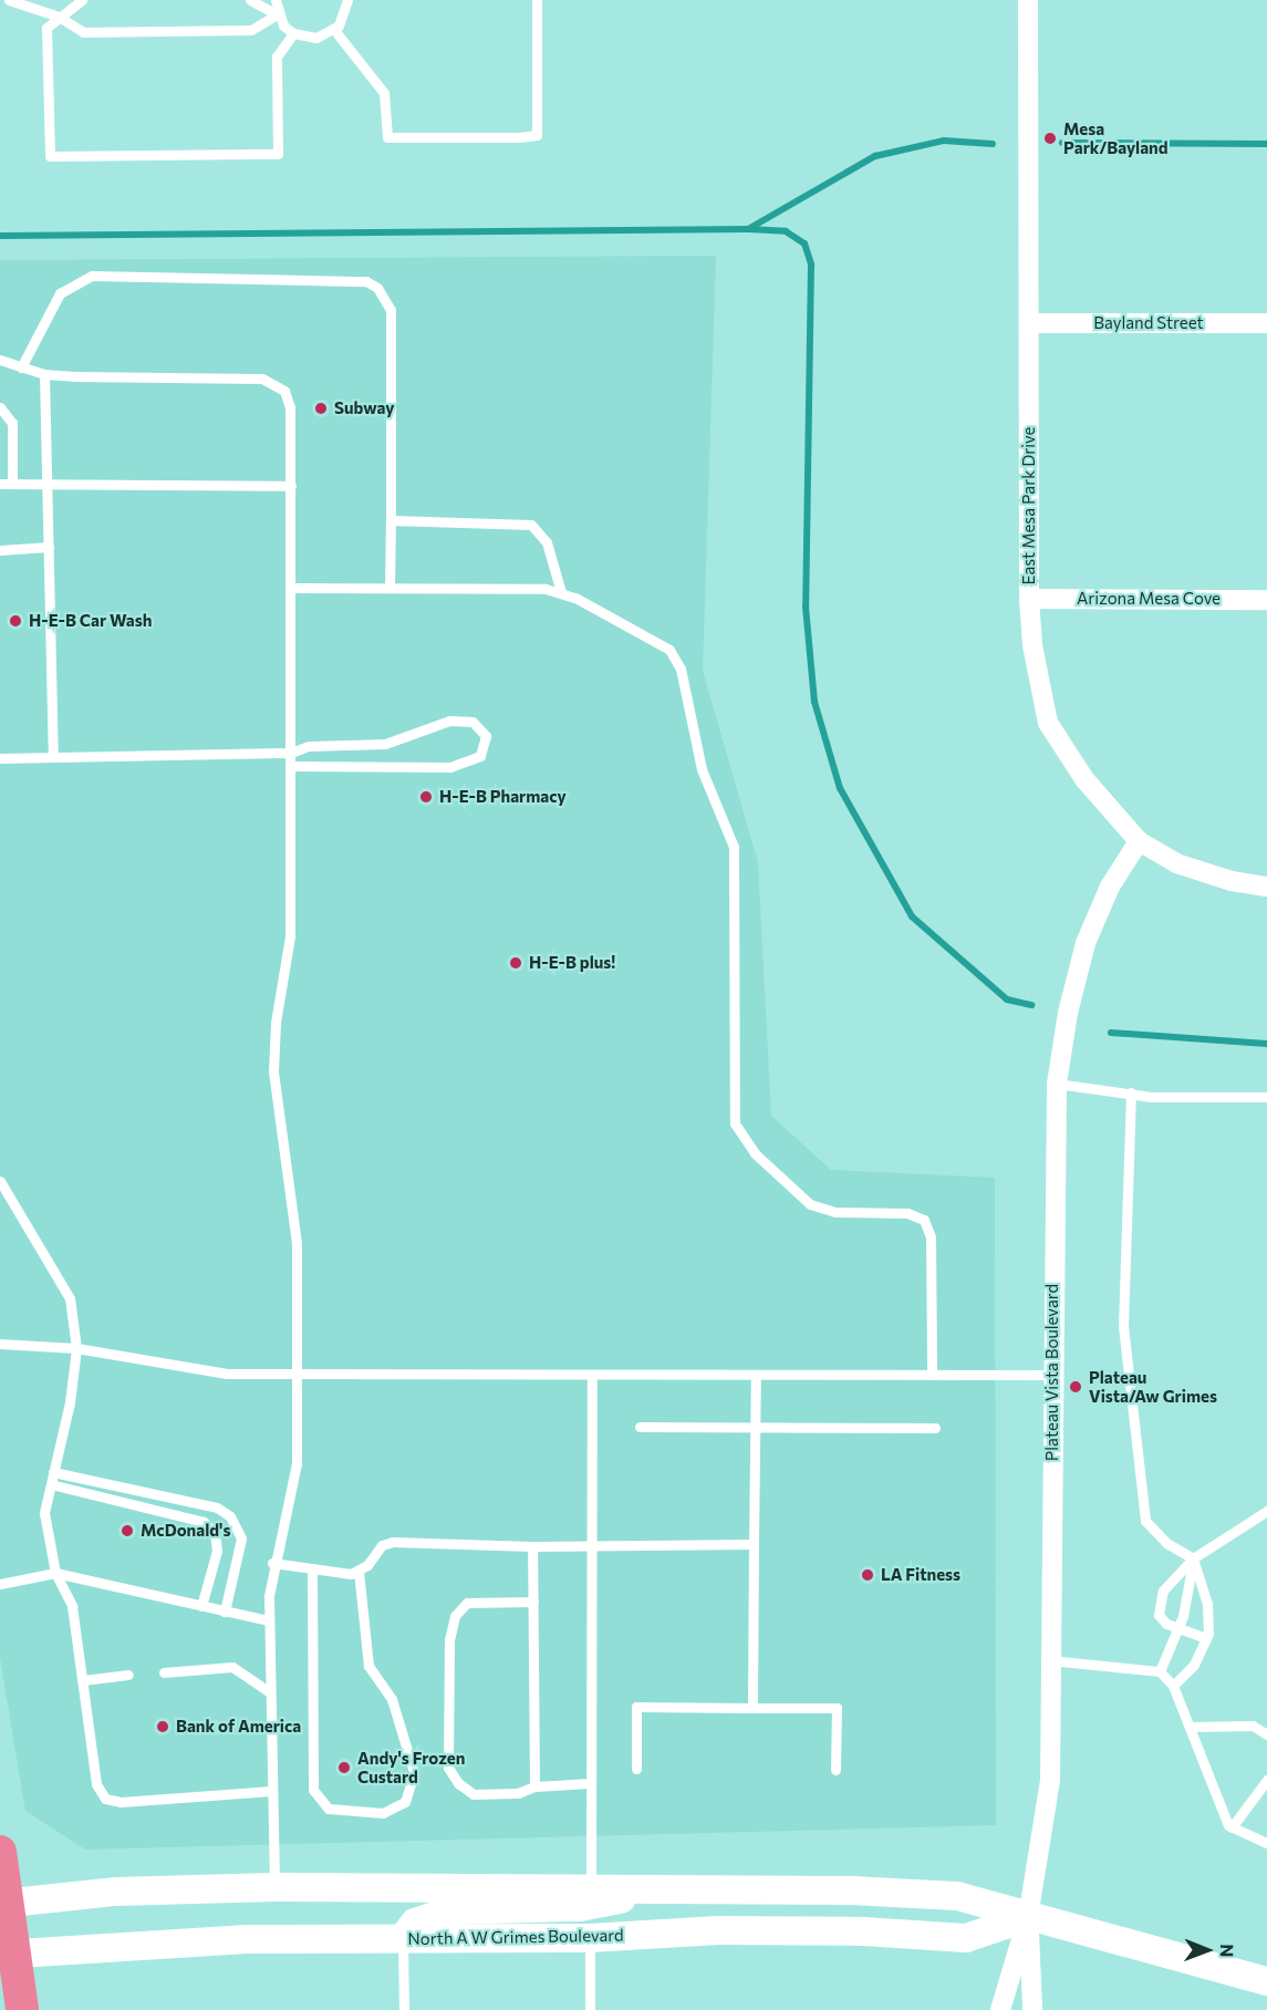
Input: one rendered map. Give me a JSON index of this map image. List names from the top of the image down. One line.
{"streets":{"main road":["North A W Grimes Boulevard"],"street":["Bayland Street","East Mesa Park Drive","Arizona Mesa Cove","Plateau Vista Boulevard"]},"crossings":[["Bayland Street","East Mesa Park Drive"],["East Mesa Park Drive","Arizona Mesa Cove"],["East Mesa Park Drive","Plateau Vista Boulevard"],["Plateau Vista Boulevard","North A W Grimes Boulevard"]],"places":["Mesa Park/Bayland","Subway","H-E-B Car Wash","H-E-B Pharmacy","H-E-B plus!","Plateau Vista/Aw Grimes","McDonald's","LA Fitness","Bank of America","Andy's Frozen Custard"],"north":"right"}
